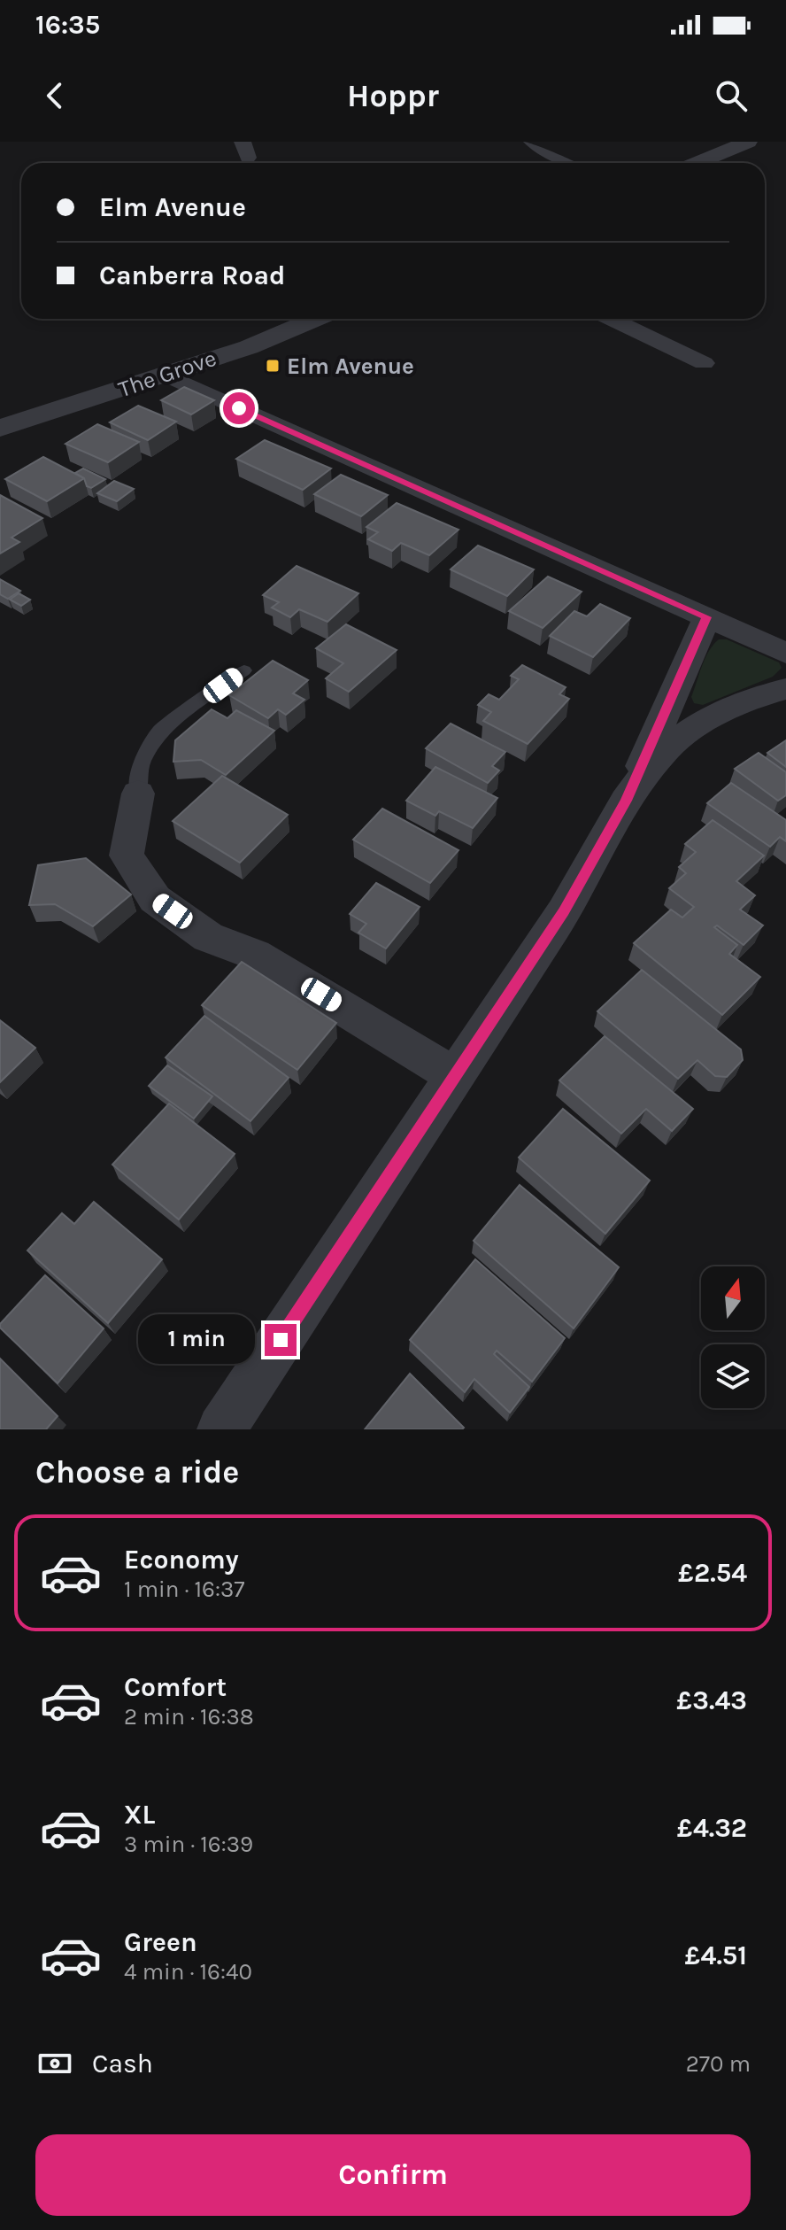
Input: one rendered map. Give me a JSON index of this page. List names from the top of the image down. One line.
{"streets":{"street":["The Grove"]},"places":{"transit":["Elm Avenue"]},"north":"top","page":{"status":"16:35","header":"Hoppr","banner":["Elm Avenue","Canberra Road"],"bubble":"1 min","heading":"Choose a ride","list":[{"name":"Economy","note":"1 min · 16:37","value":"£2.54"},{"name":"Comfort","note":"2 min · 16:38","value":"£3.43"},{"name":"XL","note":"3 min · 16:39","value":"£4.32"},{"name":"Green","note":"4 min · 16:40","value":"£4.51"}],"pay":["Cash","270 m"],"buttons":"Confirm"}}
